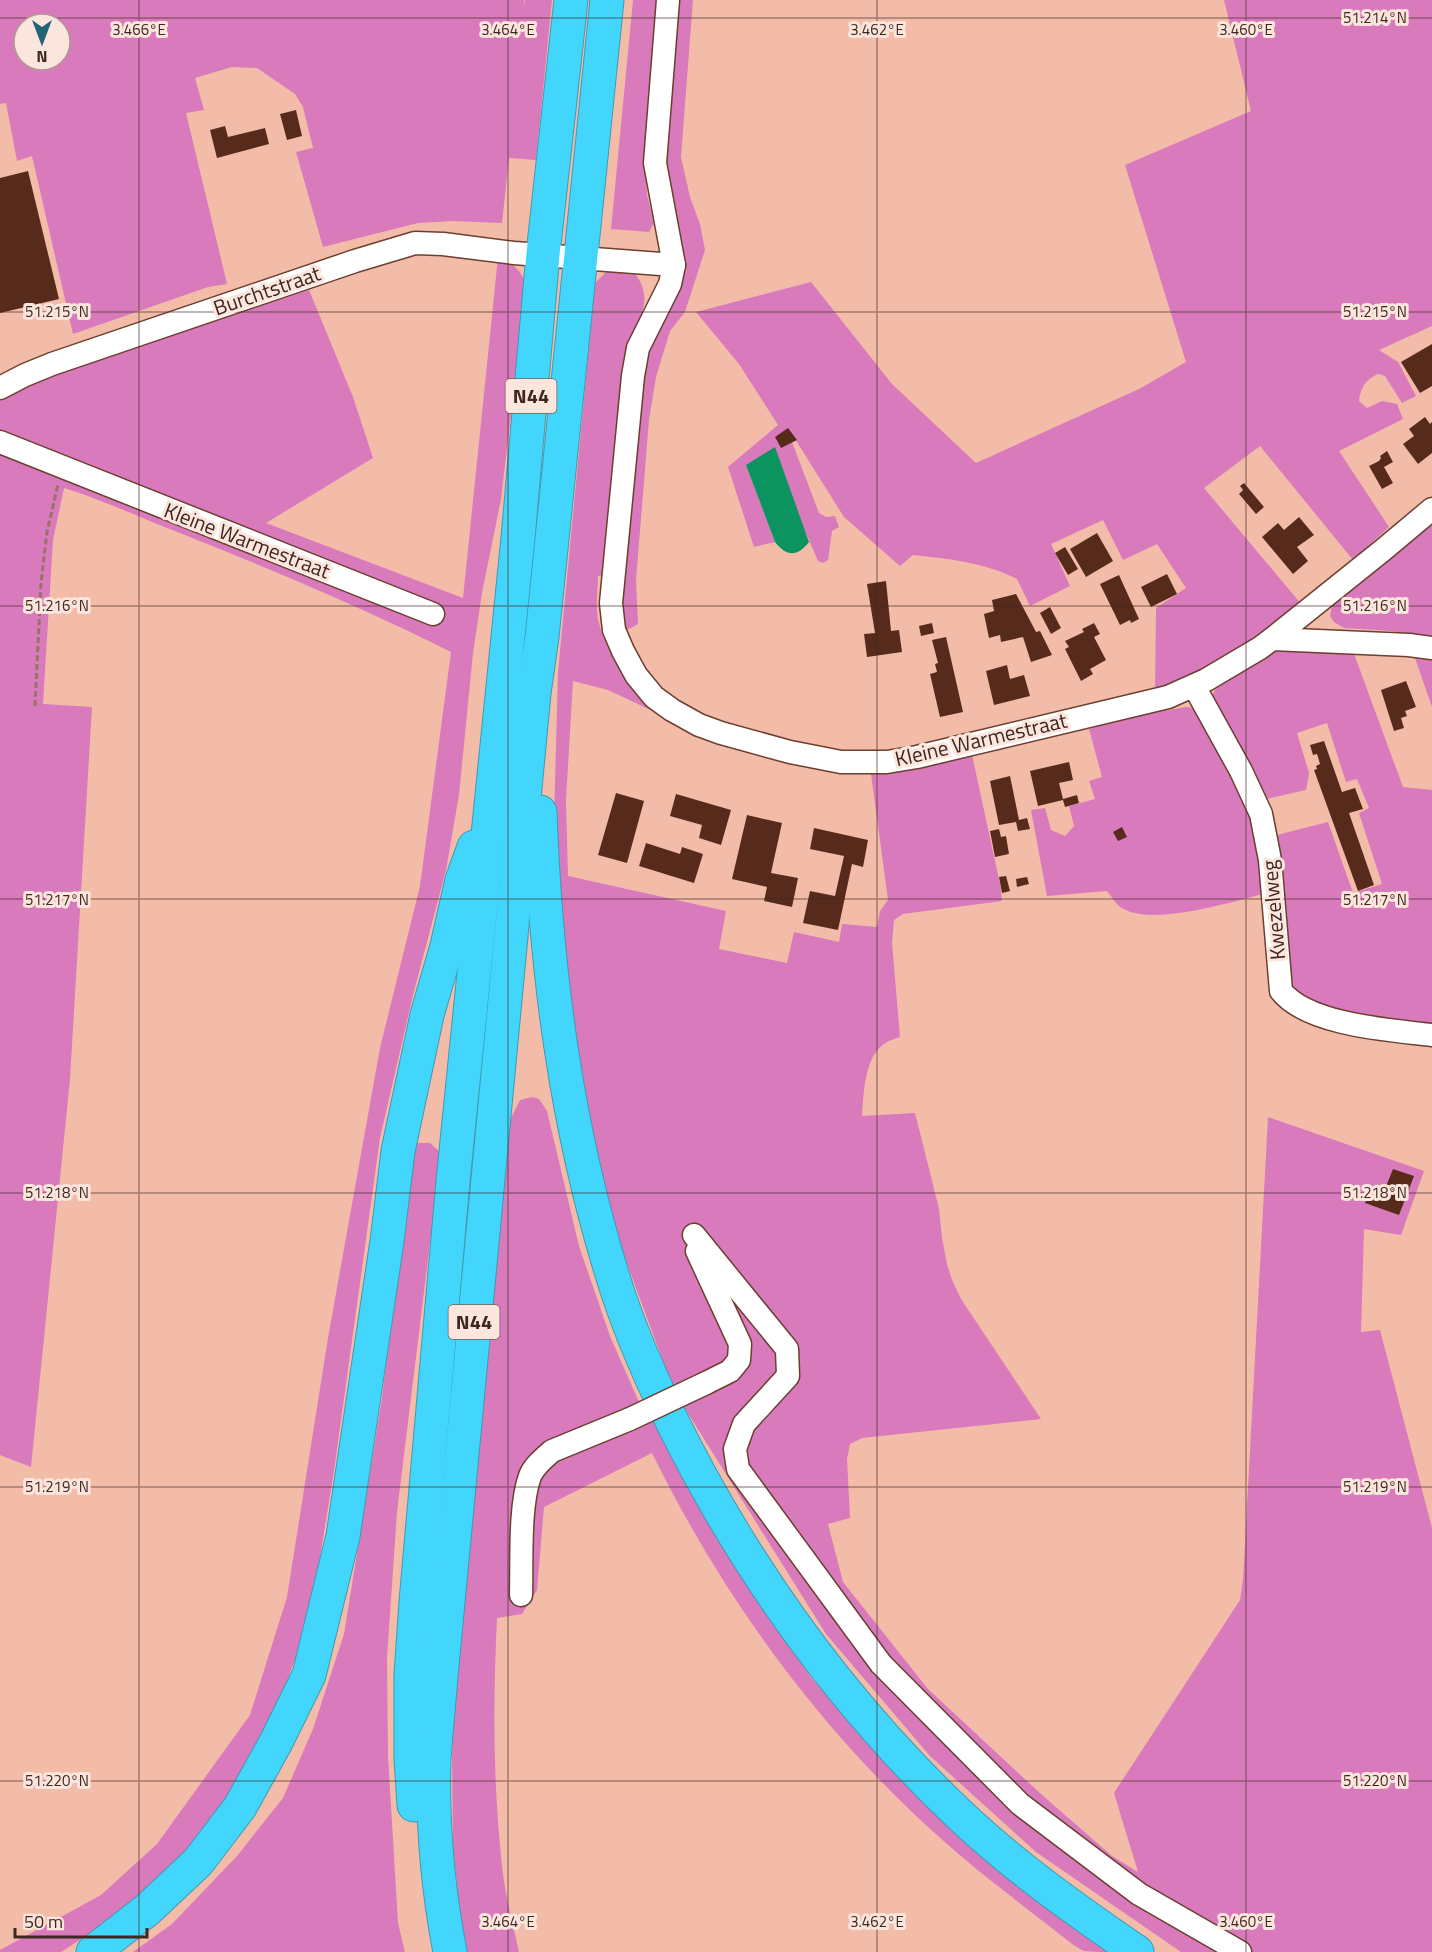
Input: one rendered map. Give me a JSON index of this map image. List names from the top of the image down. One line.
{"streets":{"highway":["N44"],"street":["Burchtstraat","Kleine Warmestraat","Kwezelweg"]},"crossings":[["Burchtstraat","N44"],["Kleine Warmestraat","Kwezelweg"]],"scale_bar":"50 m","north":"bottom","coordinates":["51.214°N","3.466°E","3.464°E","3.462°E","3.460°E","51.215°N","51.216°N","51.217°N","51.218°N","51.219°N","51.220°N"]}
